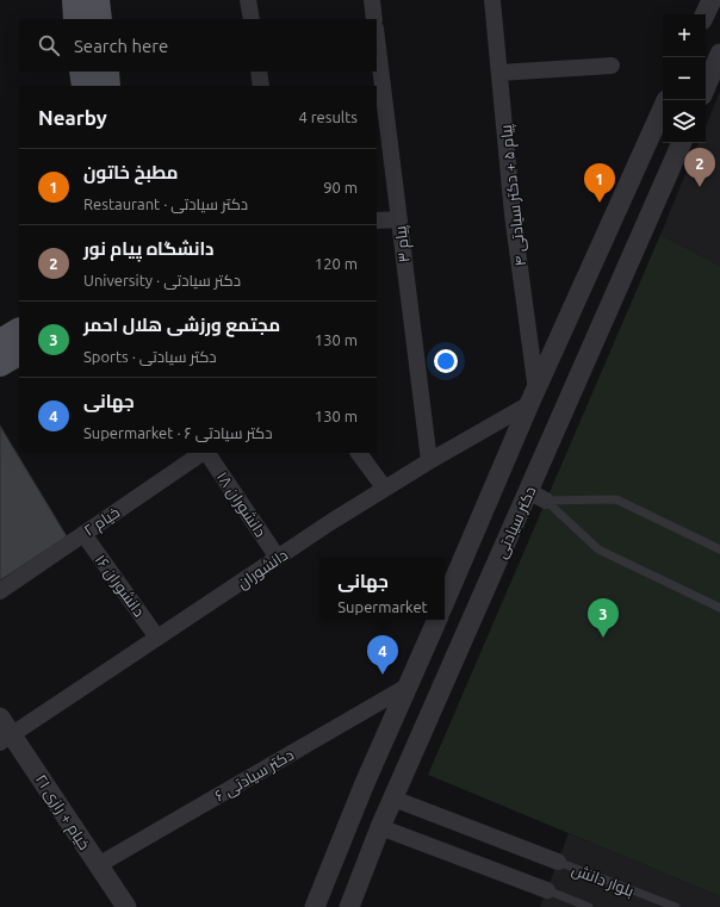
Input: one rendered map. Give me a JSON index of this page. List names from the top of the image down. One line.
{"streets":{"street":["پیام ۵ + دکتر سیادتی ۴","پیام ۳","دانشوران ۱۸","خیام ۲","دکتر سیادتی","دانشوران","دانشوران ۱۶","دکتر سیادتی ۶","خیام + رازی ۲۱"],"lane":["بلوار دانش"]},"crossings":[["پیام ۵ + دکتر سیادتی ۴","دانشوران"],["پیام ۳","دانشوران"],["دانشوران ۱۸","خیام ۲"],["دانشوران ۱۸","دانشوران"],["خیام ۲","دانشوران ۱۶"],["دانشوران","دانشوران ۱۶"],["دانشوران","خیام + رازی ۲۱"],["دکتر سیادتی ۶","خیام + رازی ۲۱"]],"page":{"map_buttons":["+","−"],"search":"Search here","heading":["Nearby","4 results"],"pins":["2","1","3","4"],"list":[{"mark":"1","name":"مطبخ خاتون","note":"Restaurant · دکتر سیادتی","value":"90 m"},{"mark":"2","name":"دانشگاه پیام نور","note":"University · دکتر سیادتی","value":"120 m"},{"mark":"3","name":"مجتمع ورزشی هلال احمر","note":"Sports · دکتر سیادتی","value":"130 m"},{"mark":"4","name":"جهانی","note":"Supermarket · دکتر سیادتی ۶","value":"130 m"}],"popup":["جهانی","Supermarket"]}}
